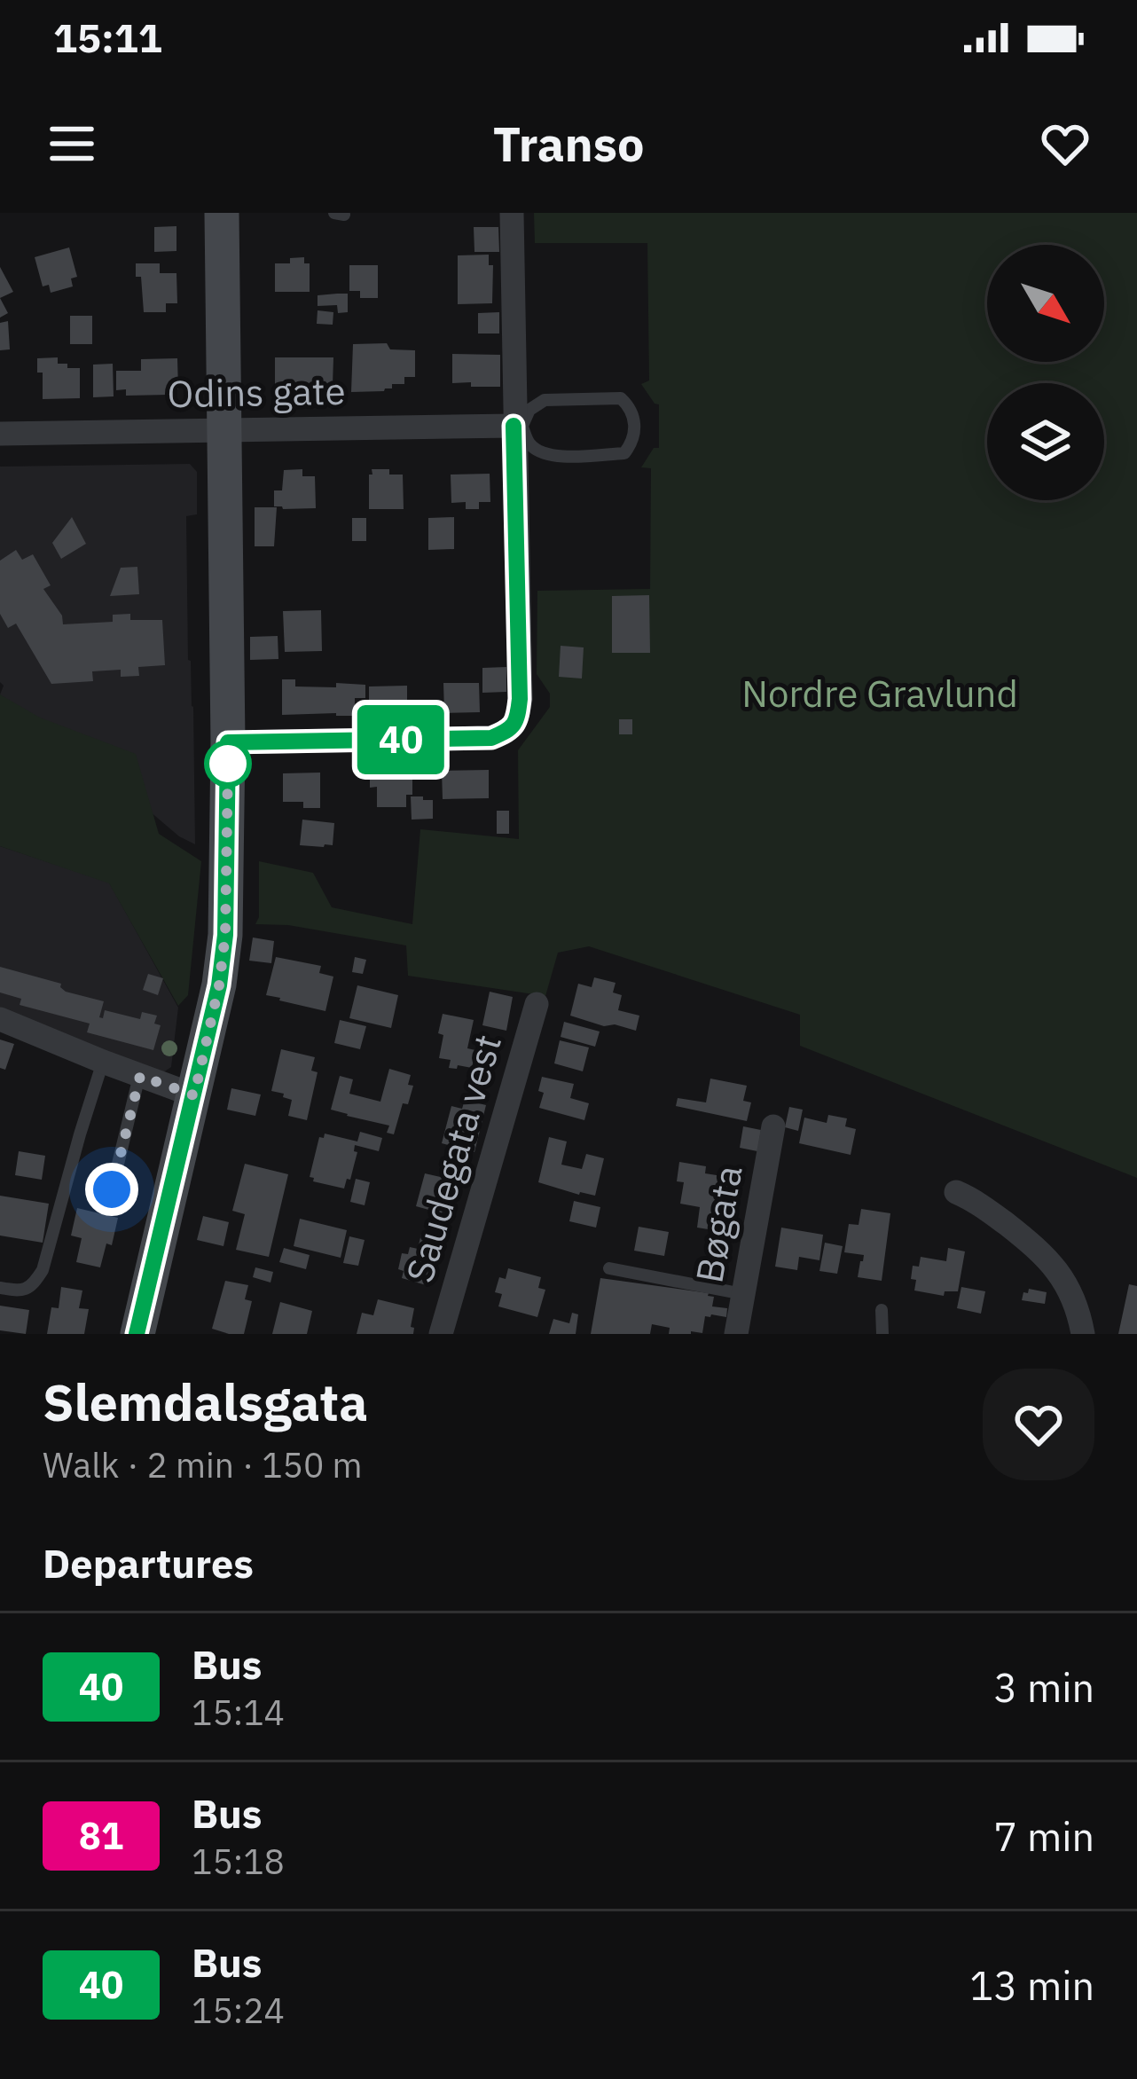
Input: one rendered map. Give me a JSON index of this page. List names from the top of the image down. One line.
{"streets":{"street":["Odins gate","Saudegata vest","Bøgata"]},"parks":["Nordre Gravlund"],"lines":["bus line 40"],"north":"bottom right","page":{"status":"15:11","header":"Transo","on_map":"40","heading":[["Slemdalsgata","Walk · 2 min · 150 m"],"Departures"],"list":[{"mark":"40","name":"Bus","note":"15:14","value":"3 min"},{"mark":"81","name":"Bus","note":"15:18","value":"7 min"},{"mark":"40","name":"Bus","note":"15:24","value":"13 min"}]}}
